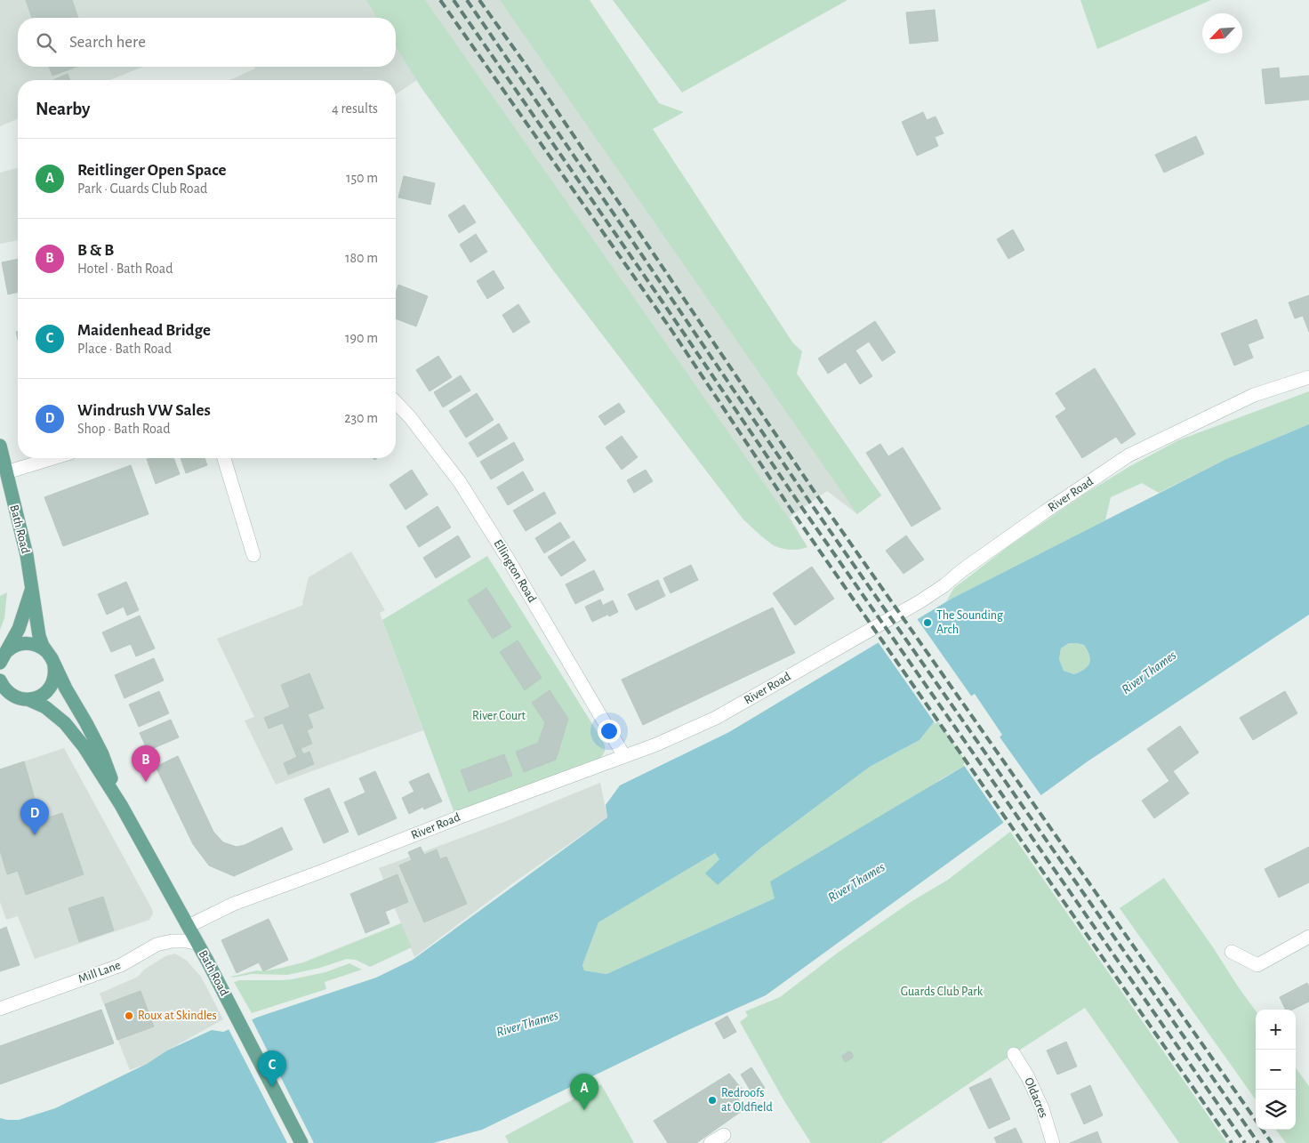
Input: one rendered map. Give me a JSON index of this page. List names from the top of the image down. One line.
{"streets":{"main road":["Bath Road"],"street":["River Road","Ellington Road","Mill Lane","Oldacres"]},"crossings":[["River Road","Bath Road"],["River Road","Ellington Road"],["Bath Road","Mill Lane"]],"water":["River Thames"],"parks":["River Court","Guards Club Park"],"places":["The Sounding Arch","Roux at Skindles","Redroofs at Oldfield"],"north":"bottom left","page":{"search":"Search here","heading":["Nearby","4 results"],"list":[{"mark":"A","name":"Reitlinger Open Space","note":"Park · Guards Club Road","value":"150 m"},{"mark":"B","name":"B & B","note":"Hotel · Bath Road","value":"180 m"},{"mark":"C","name":"Maidenhead Bridge","note":"Place · Bath Road","value":"190 m"},{"mark":"D","name":"Windrush VW Sales","note":"Shop · Bath Road","value":"230 m"}],"pins":["B","D","C","A"],"map_buttons":["+","−"]}}
